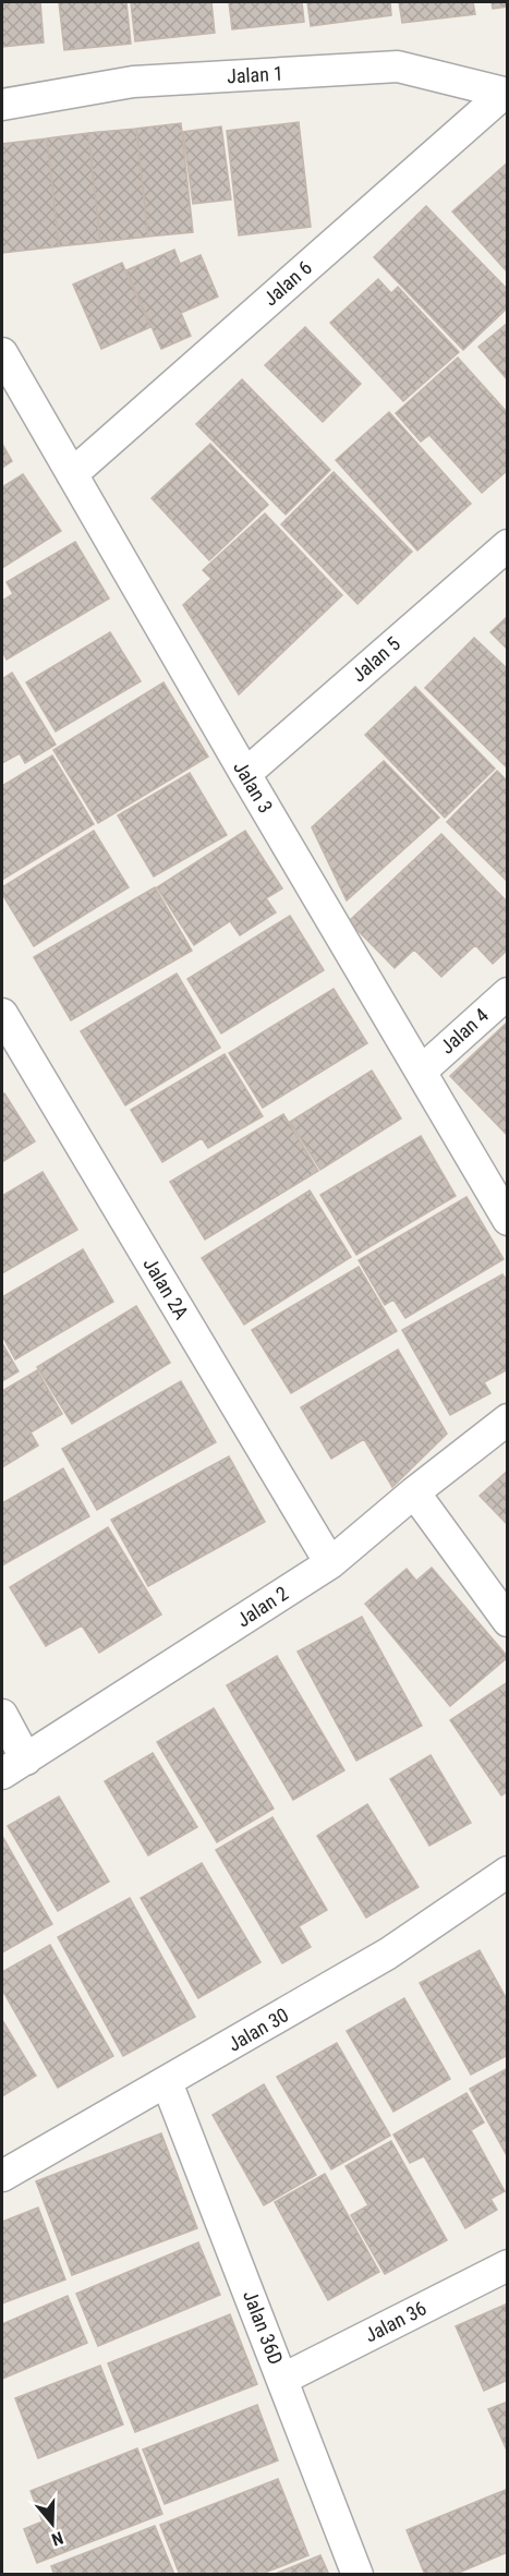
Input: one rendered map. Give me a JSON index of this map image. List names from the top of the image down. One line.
{"streets":{"street":["Jalan 1","Jalan 6","Jalan 5","Jalan 3","Jalan 4","Jalan 2A","Jalan 2","Jalan 30","Jalan 36","Jalan 36D"]},"crossings":[["Jalan 1","Jalan 6"],["Jalan 6","Jalan 3"],["Jalan 5","Jalan 3"],["Jalan 3","Jalan 4"],["Jalan 2A","Jalan 2"],["Jalan 30","Jalan 36D"],["Jalan 36","Jalan 36D"]],"north":"bottom"}
